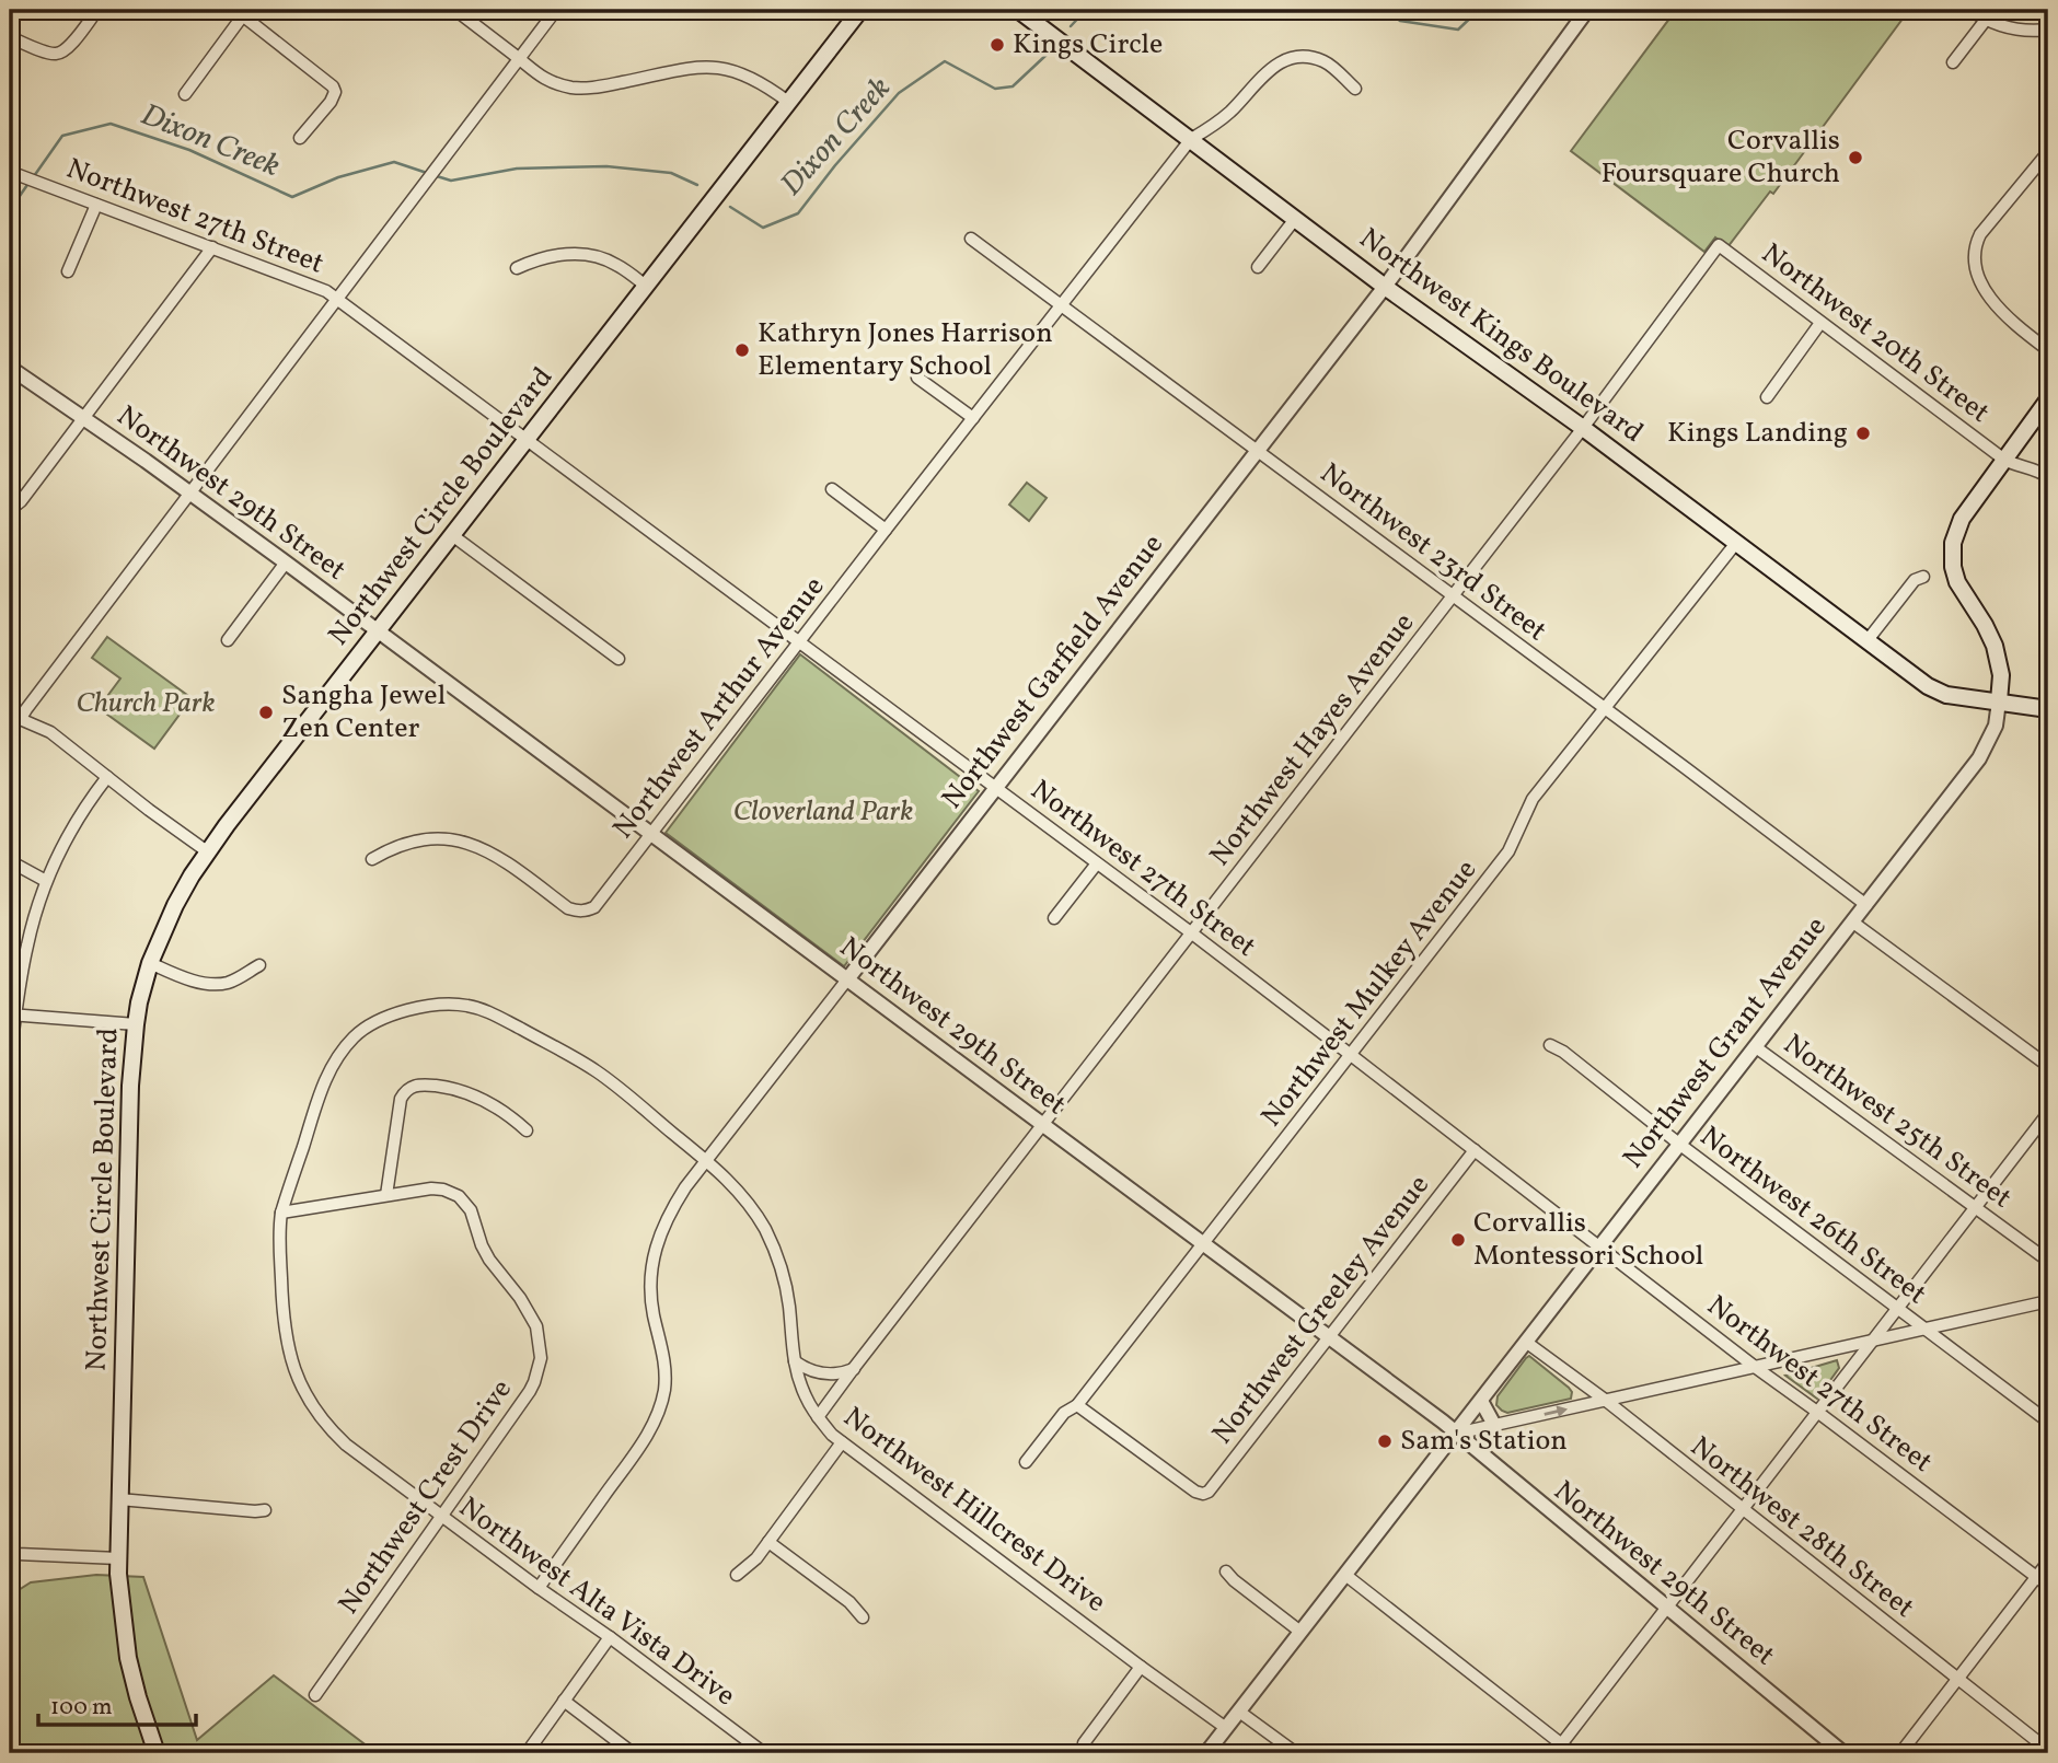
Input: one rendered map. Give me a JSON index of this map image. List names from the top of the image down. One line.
{"streets":{"main road":["Northwest Kings Boulevard","Northwest Circle Boulevard","Northwest Grant Avenue"],"street":["Northwest 27th Street","Northwest 20th Street","Northwest 29th Street","Northwest 23rd Street","Northwest Garfield Avenue","Northwest Arthur Avenue","Northwest Hayes Avenue","Northwest Mulkey Avenue","Northwest 25th Street","Northwest 26th Street","Northwest Greeley Avenue","Northwest Crest Drive","Northwest Hillcrest Drive","Northwest 28th Street","Northwest Alta Vista Drive"]},"crossings":[["Northwest 27th Street","Northwest Circle Boulevard"],["Northwest 27th Street","Northwest Garfield Avenue"],["Northwest 27th Street","Northwest Arthur Avenue"],["Northwest 27th Street","Northwest Hayes Avenue"],["Northwest 27th Street","Northwest Mulkey Avenue"],["Northwest 27th Street","Northwest Grant Avenue"],["Northwest 27th Street","Northwest Greeley Avenue"],["Northwest 20th Street","Northwest Hayes Avenue"],["Northwest 20th Street","Northwest Grant Avenue"],["Northwest Kings Boulevard","Northwest Garfield Avenue"],["Northwest Kings Boulevard","Northwest Arthur Avenue"],["Northwest Kings Boulevard","Northwest Hayes Avenue"],["Northwest Kings Boulevard","Northwest Mulkey Avenue"],["Northwest Kings Boulevard","Northwest Grant Avenue"],["Northwest 29th Street","Northwest Circle Boulevard"],["Northwest 29th Street","Northwest Garfield Avenue"],["Northwest 29th Street","Northwest Arthur Avenue"],["Northwest 29th Street","Northwest Hayes Avenue"],["Northwest 29th Street","Northwest Mulkey Avenue"],["Northwest 29th Street","Northwest Grant Avenue"],["Northwest 29th Street","Northwest Greeley Avenue"],["Northwest 23rd Street","Northwest Garfield Avenue"],["Northwest 23rd Street","Northwest Arthur Avenue"],["Northwest 23rd Street","Northwest Hayes Avenue"],["Northwest 23rd Street","Northwest Mulkey Avenue"],["Northwest 23rd Street","Northwest Grant Avenue"],["Northwest Garfield Avenue","Northwest Hillcrest Drive"],["Northwest Garfield Avenue","Northwest Alta Vista Drive"],["Northwest Hayes Avenue","Northwest Hillcrest Drive"],["Northwest Mulkey Avenue","Northwest Greeley Avenue"],["Northwest Grant Avenue","Northwest 25th Street"],["Northwest Grant Avenue","Northwest 26th Street"],["Northwest Grant Avenue","Northwest Hillcrest Drive"],["Northwest Grant Avenue","Northwest 28th Street"],["Northwest Crest Drive","Northwest Hillcrest Drive"],["Northwest Crest Drive","Northwest Alta Vista Drive"],["Northwest Hillcrest Drive","Northwest Alta Vista Drive"]],"water":["Dixon Creek"],"parks":["Church Park","Cloverland Park"],"places":["Kings Circle","Corvallis Foursquare Church","Kathryn Jones Harrison Elementary School","Kings Landing","Sangha Jewel Zen Center","Corvallis Montessori School","Sam's Station"],"scale_bar":"100 m"}
